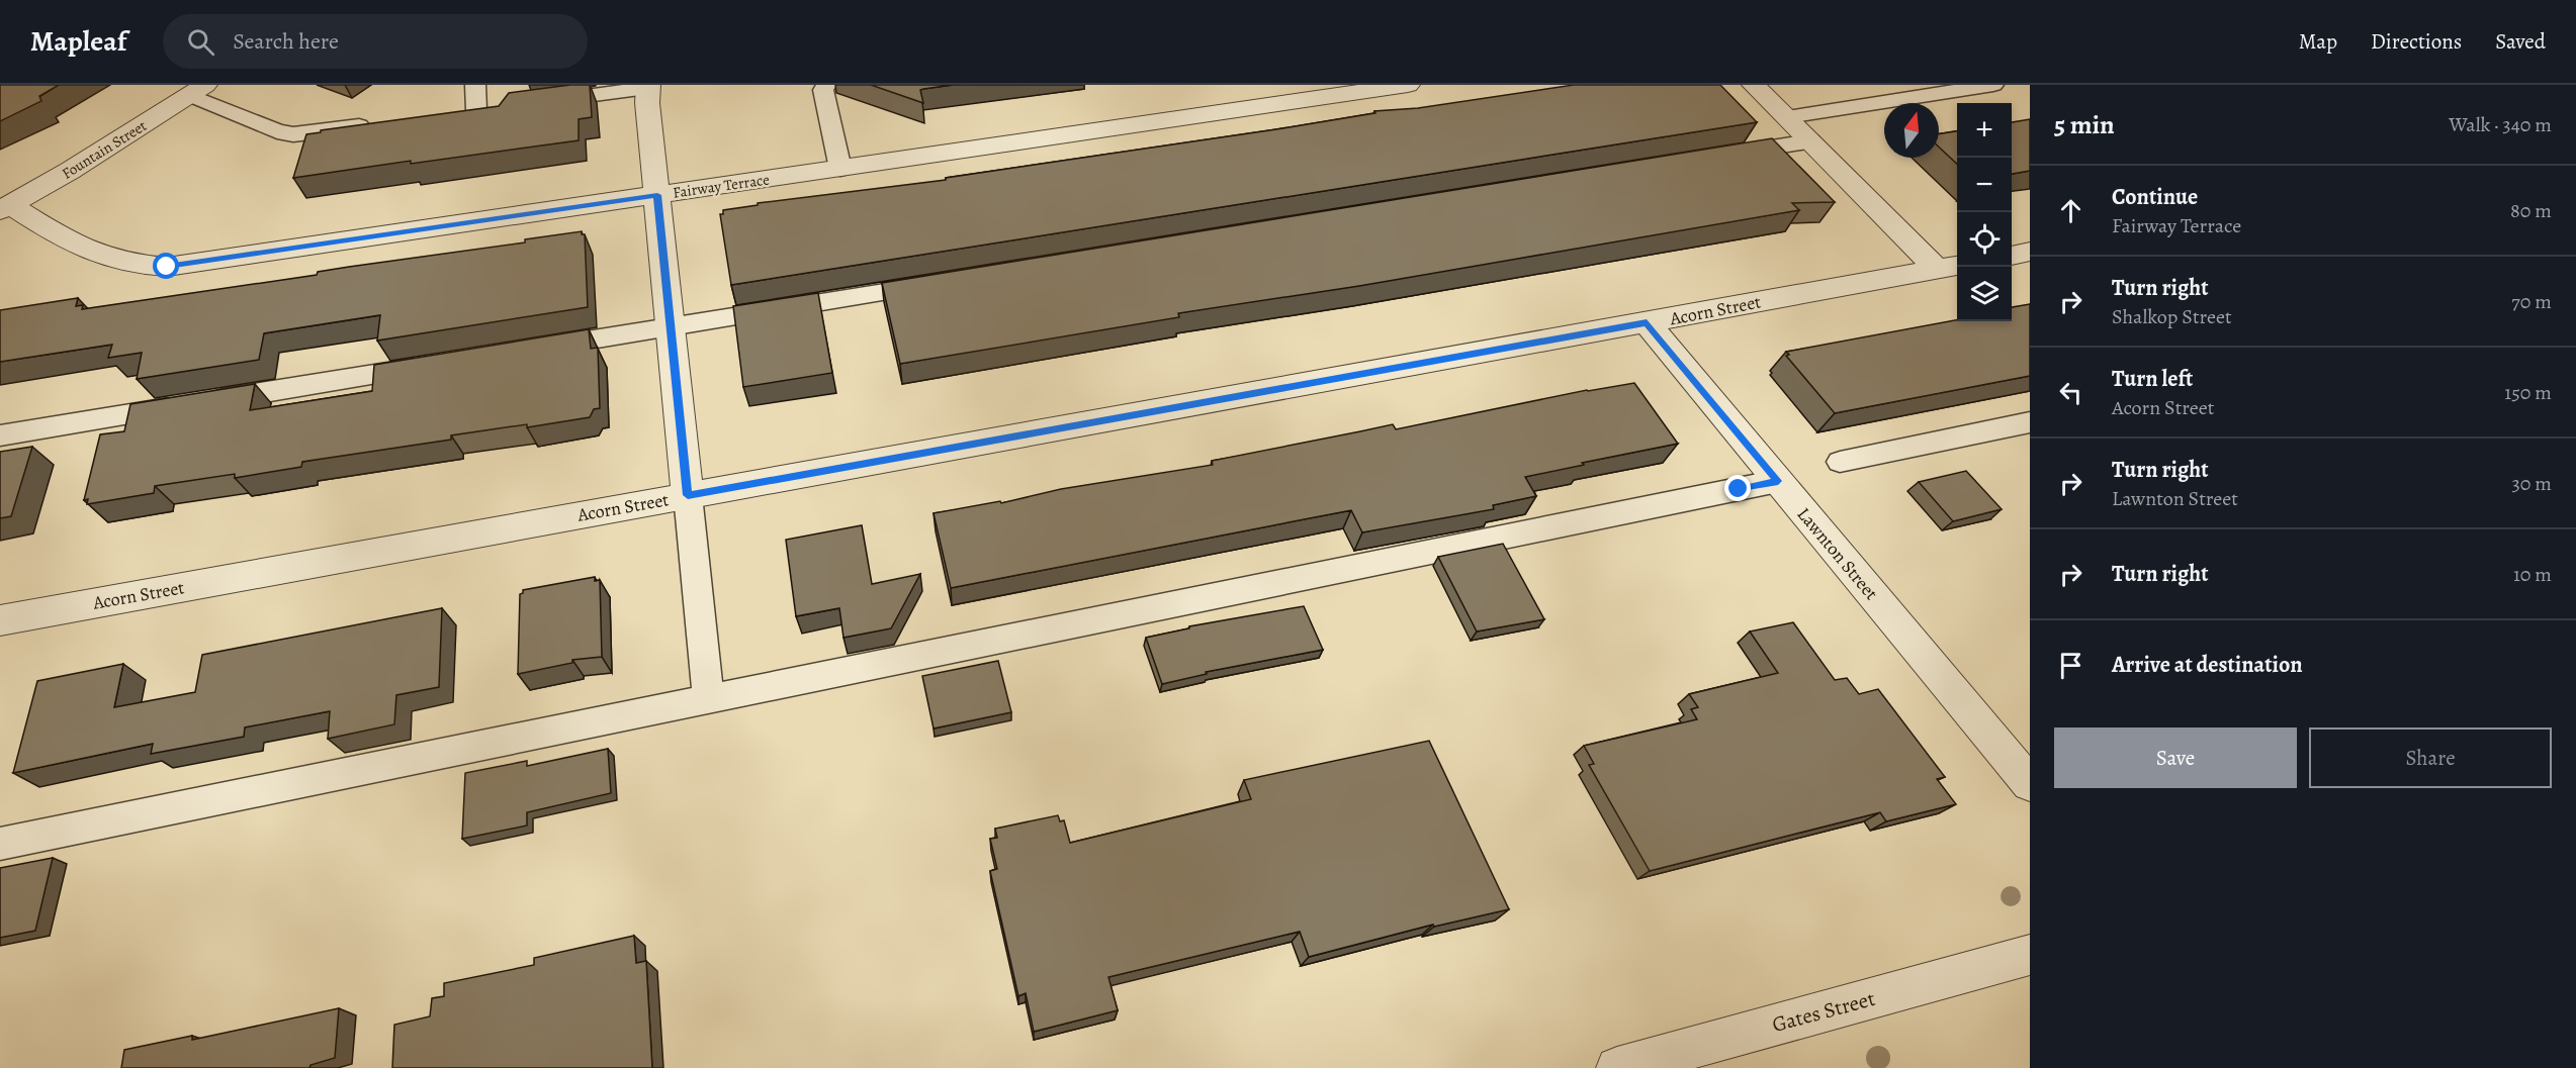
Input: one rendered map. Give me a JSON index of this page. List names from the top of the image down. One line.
{"streets":{"street":["Fountain Street","Fairway Terrace","Acorn Street","Lawnton Street","Gates Street"]},"crossings":[["Fountain Street","Fairway Terrace"],["Acorn Street","Lawnton Street"]],"north":"top","page":{"header":"Mapleaf","search":"Search here","nav":["Map","Directions","Saved"],"heading":["5 min","Walk · 340 m"],"map_buttons":["+","−"],"list":[["Continue","Fairway Terrace","80 m"],["Turn right","Shalkop Street","70 m"],["Turn left","Acorn Street","150 m"],["Turn right","Lawnton Street","30 m"],["Turn right","10 m"],"Arrive at destination"],"buttons":["Save","Share"]}}
